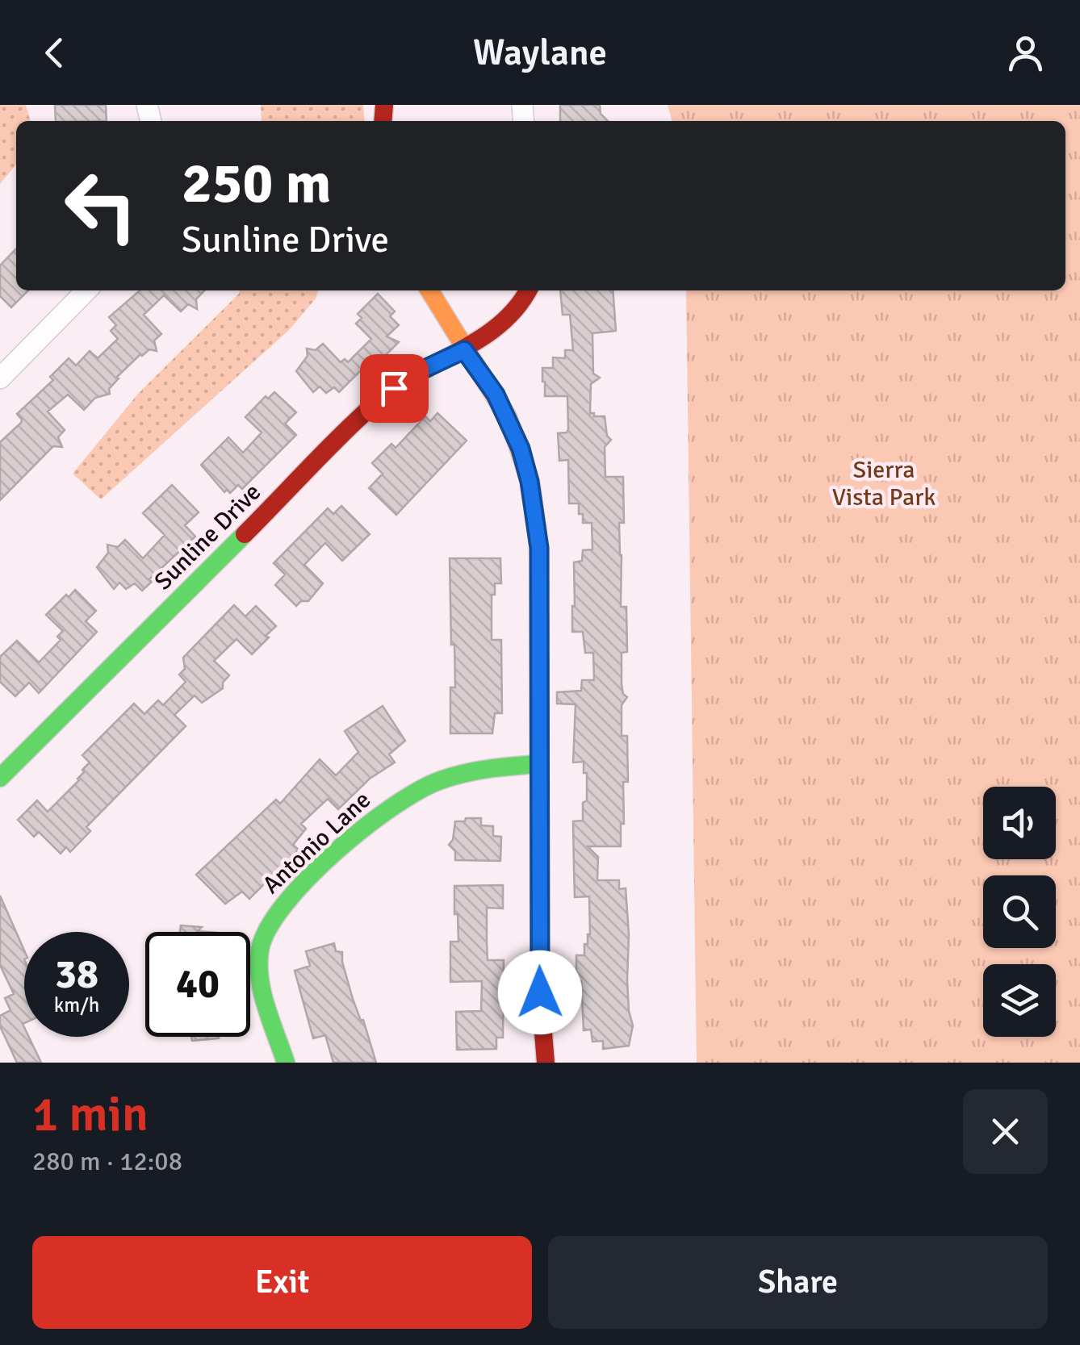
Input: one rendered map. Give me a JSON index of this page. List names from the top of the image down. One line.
{"streets":{"street":["Sunline Drive","Antonio Lane"]},"parks":["Sierra Vista Park"],"page":{"header":"Waylane","turn":["250 m","Sunline Drive"],"speed":"38 km/h","limit":"40","heading":["1 min","280 m · 12:08"],"buttons":["Exit","Share"]}}
